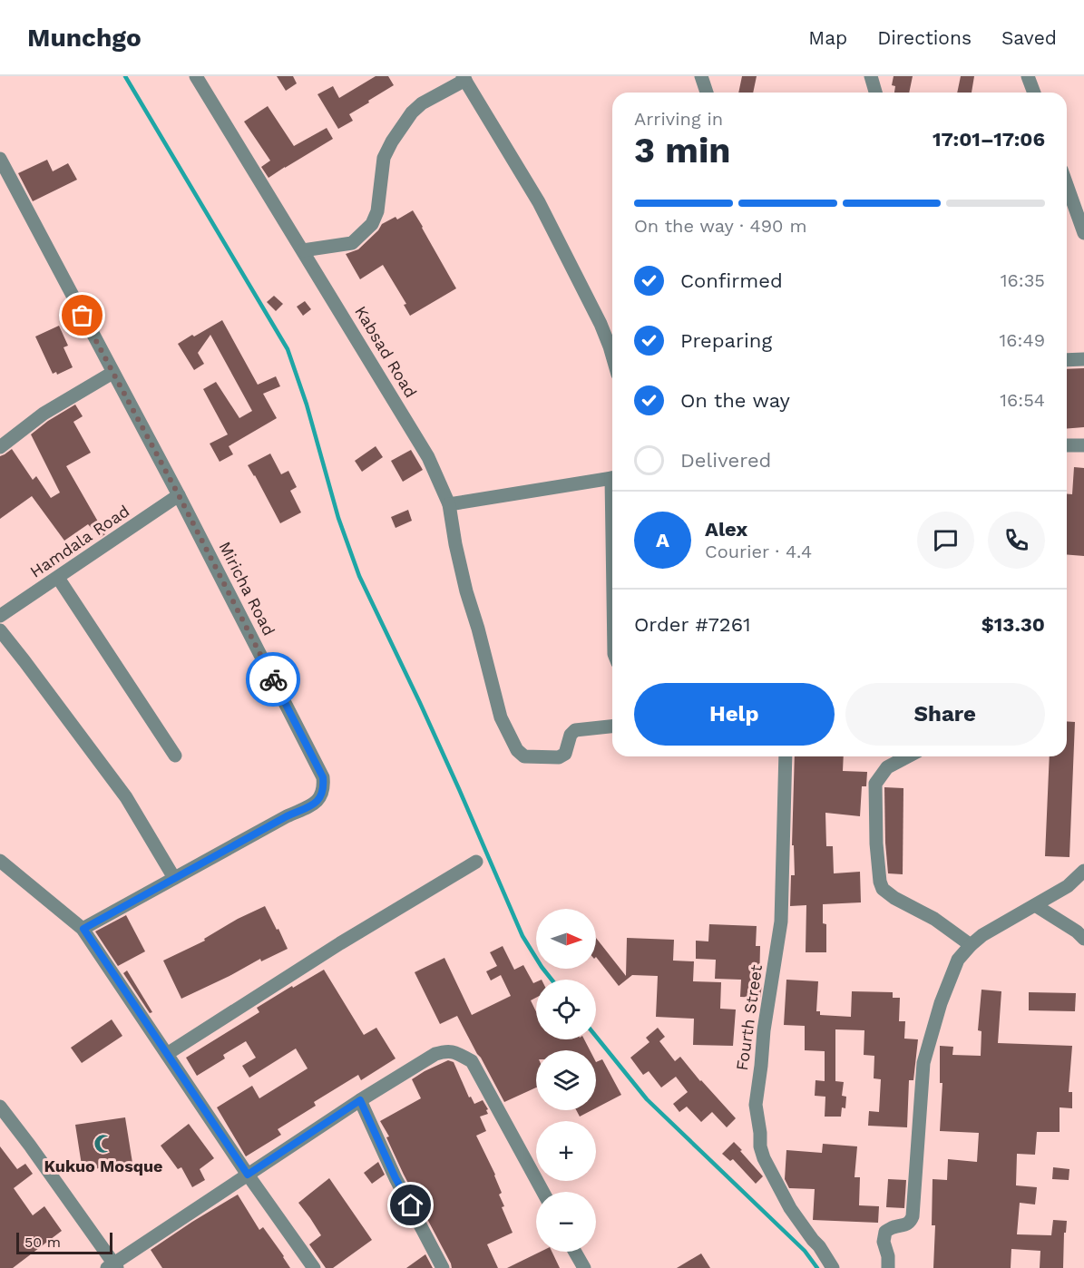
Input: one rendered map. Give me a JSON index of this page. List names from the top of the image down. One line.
{"streets":{"street":["Kabsad Road","Hamdala Road","Miricha Road","Fourth Street"]},"crossings":[["Hamdala Road","Miricha Road"]],"places":{"mosque":["Kukuo Mosque"]},"scale_bar":"50 m","north":"right","page":{"header":"Munchgo","nav":["Map","Directions","Saved"],"heading":["3 min","Arriving in","17:01–17:06"],"panel":["Alex","Courier · 4.4","Order #7261","$13.30"],"bar":"On the way · 490 m","list":[["Confirmed","16:35"],["Preparing","16:49"],["On the way","16:54"],"Delivered"],"round":"A","buttons":["Help","Share"],"map_buttons":["+","−"],"scale":"50 m"}}
